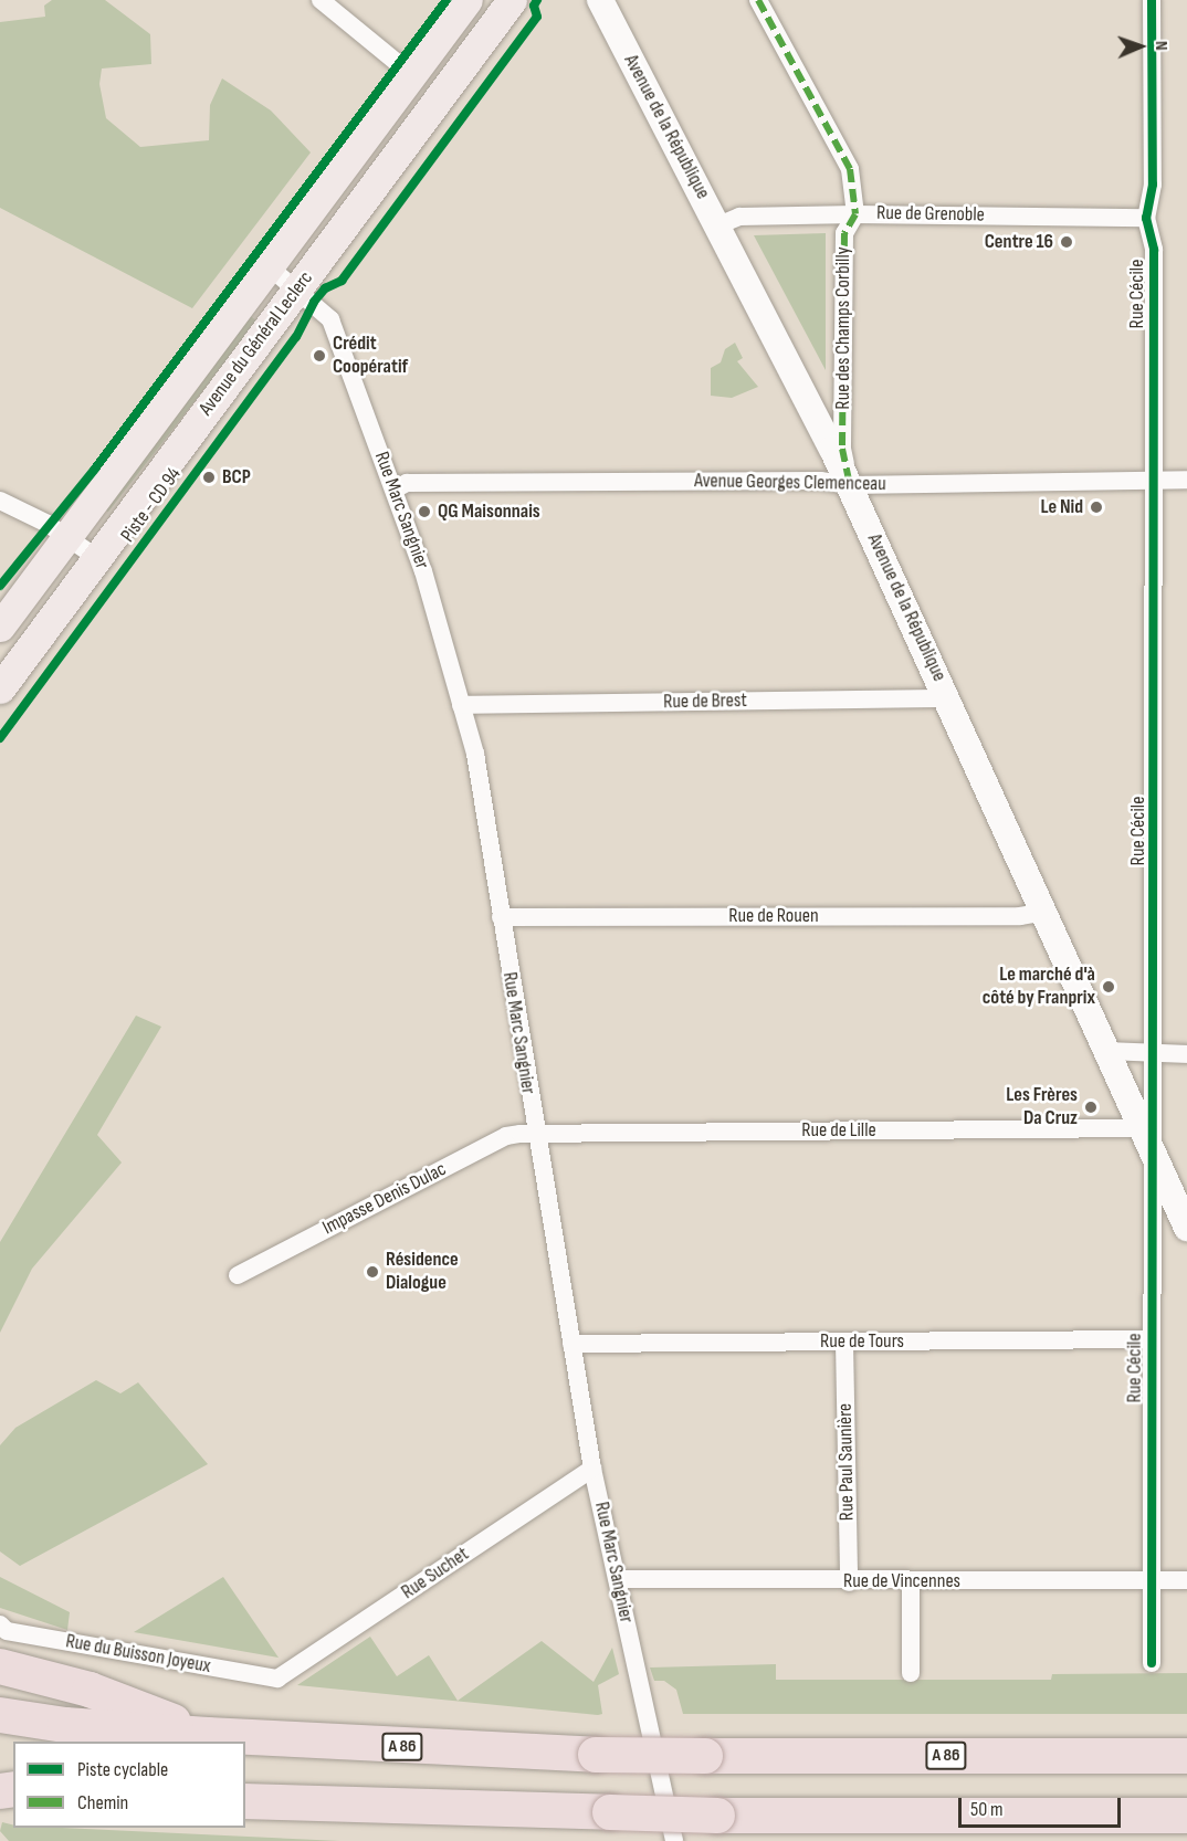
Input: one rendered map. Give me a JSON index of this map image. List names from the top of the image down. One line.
{"streets":{"highway":["A 86"],"main road":["Avenue de la République","Avenue du Général Leclerc"],"street":["Rue de Grenoble","Rue Cécile","Rue des Champs Corbilly","Avenue Georges Clemenceau","Rue Marc Sangnier","Rue de Brest","Rue de Rouen","Rue de Lille","Impasse Denis Dulac","Rue de Tours","Rue Paul Saunière","Rue Suchet","Rue de Vincennes","Rue du Buisson Joyeux"],"cycle path":["Piste - CD 94"]},"crossings":[["Avenue de la République","Rue de Grenoble"],["Avenue de la République","Rue Cécile"],["Avenue de la République","Rue des Champs Corbilly"],["Avenue de la République","Avenue Georges Clemenceau"],["Avenue de la République","Rue de Brest"],["Avenue de la République","Rue de Rouen"],["Avenue de la République","Rue de Lille"],["Rue de Grenoble","Rue Cécile"],["Rue de Grenoble","Rue des Champs Corbilly"],["Rue Cécile","Avenue Georges Clemenceau"],["Rue Cécile","Rue de Lille"],["Rue Cécile","Rue de Tours"],["Rue Cécile","Rue de Vincennes"],["Rue des Champs Corbilly","Avenue Georges Clemenceau"],["Avenue du Général Leclerc","Rue Marc Sangnier"],["Avenue Georges Clemenceau","Rue Marc Sangnier"],["Rue Marc Sangnier","Rue de Brest"],["Rue Marc Sangnier","Rue de Rouen"],["Rue Marc Sangnier","Rue de Lille"],["Rue Marc Sangnier","Impasse Denis Dulac"],["Rue Marc Sangnier","Rue de Tours"],["Rue Marc Sangnier","Rue Suchet"],["Rue Marc Sangnier","Rue de Vincennes"],["Rue de Lille","Impasse Denis Dulac"],["Rue de Tours","Rue Paul Saunière"],["Rue Paul Saunière","Rue de Vincennes"],["Rue Suchet","Rue du Buisson Joyeux"]],"places":["Centre 16","Crédit Coopératif","BCP","Le Nid","QG Maisonnais","Le marché d'à côté by Franprix","Les Frères Da Cruz","Résidence Dialogue"],"legend":["Piste cyclable","Chemin"],"scale_bar":"50 m","north":"right"}
